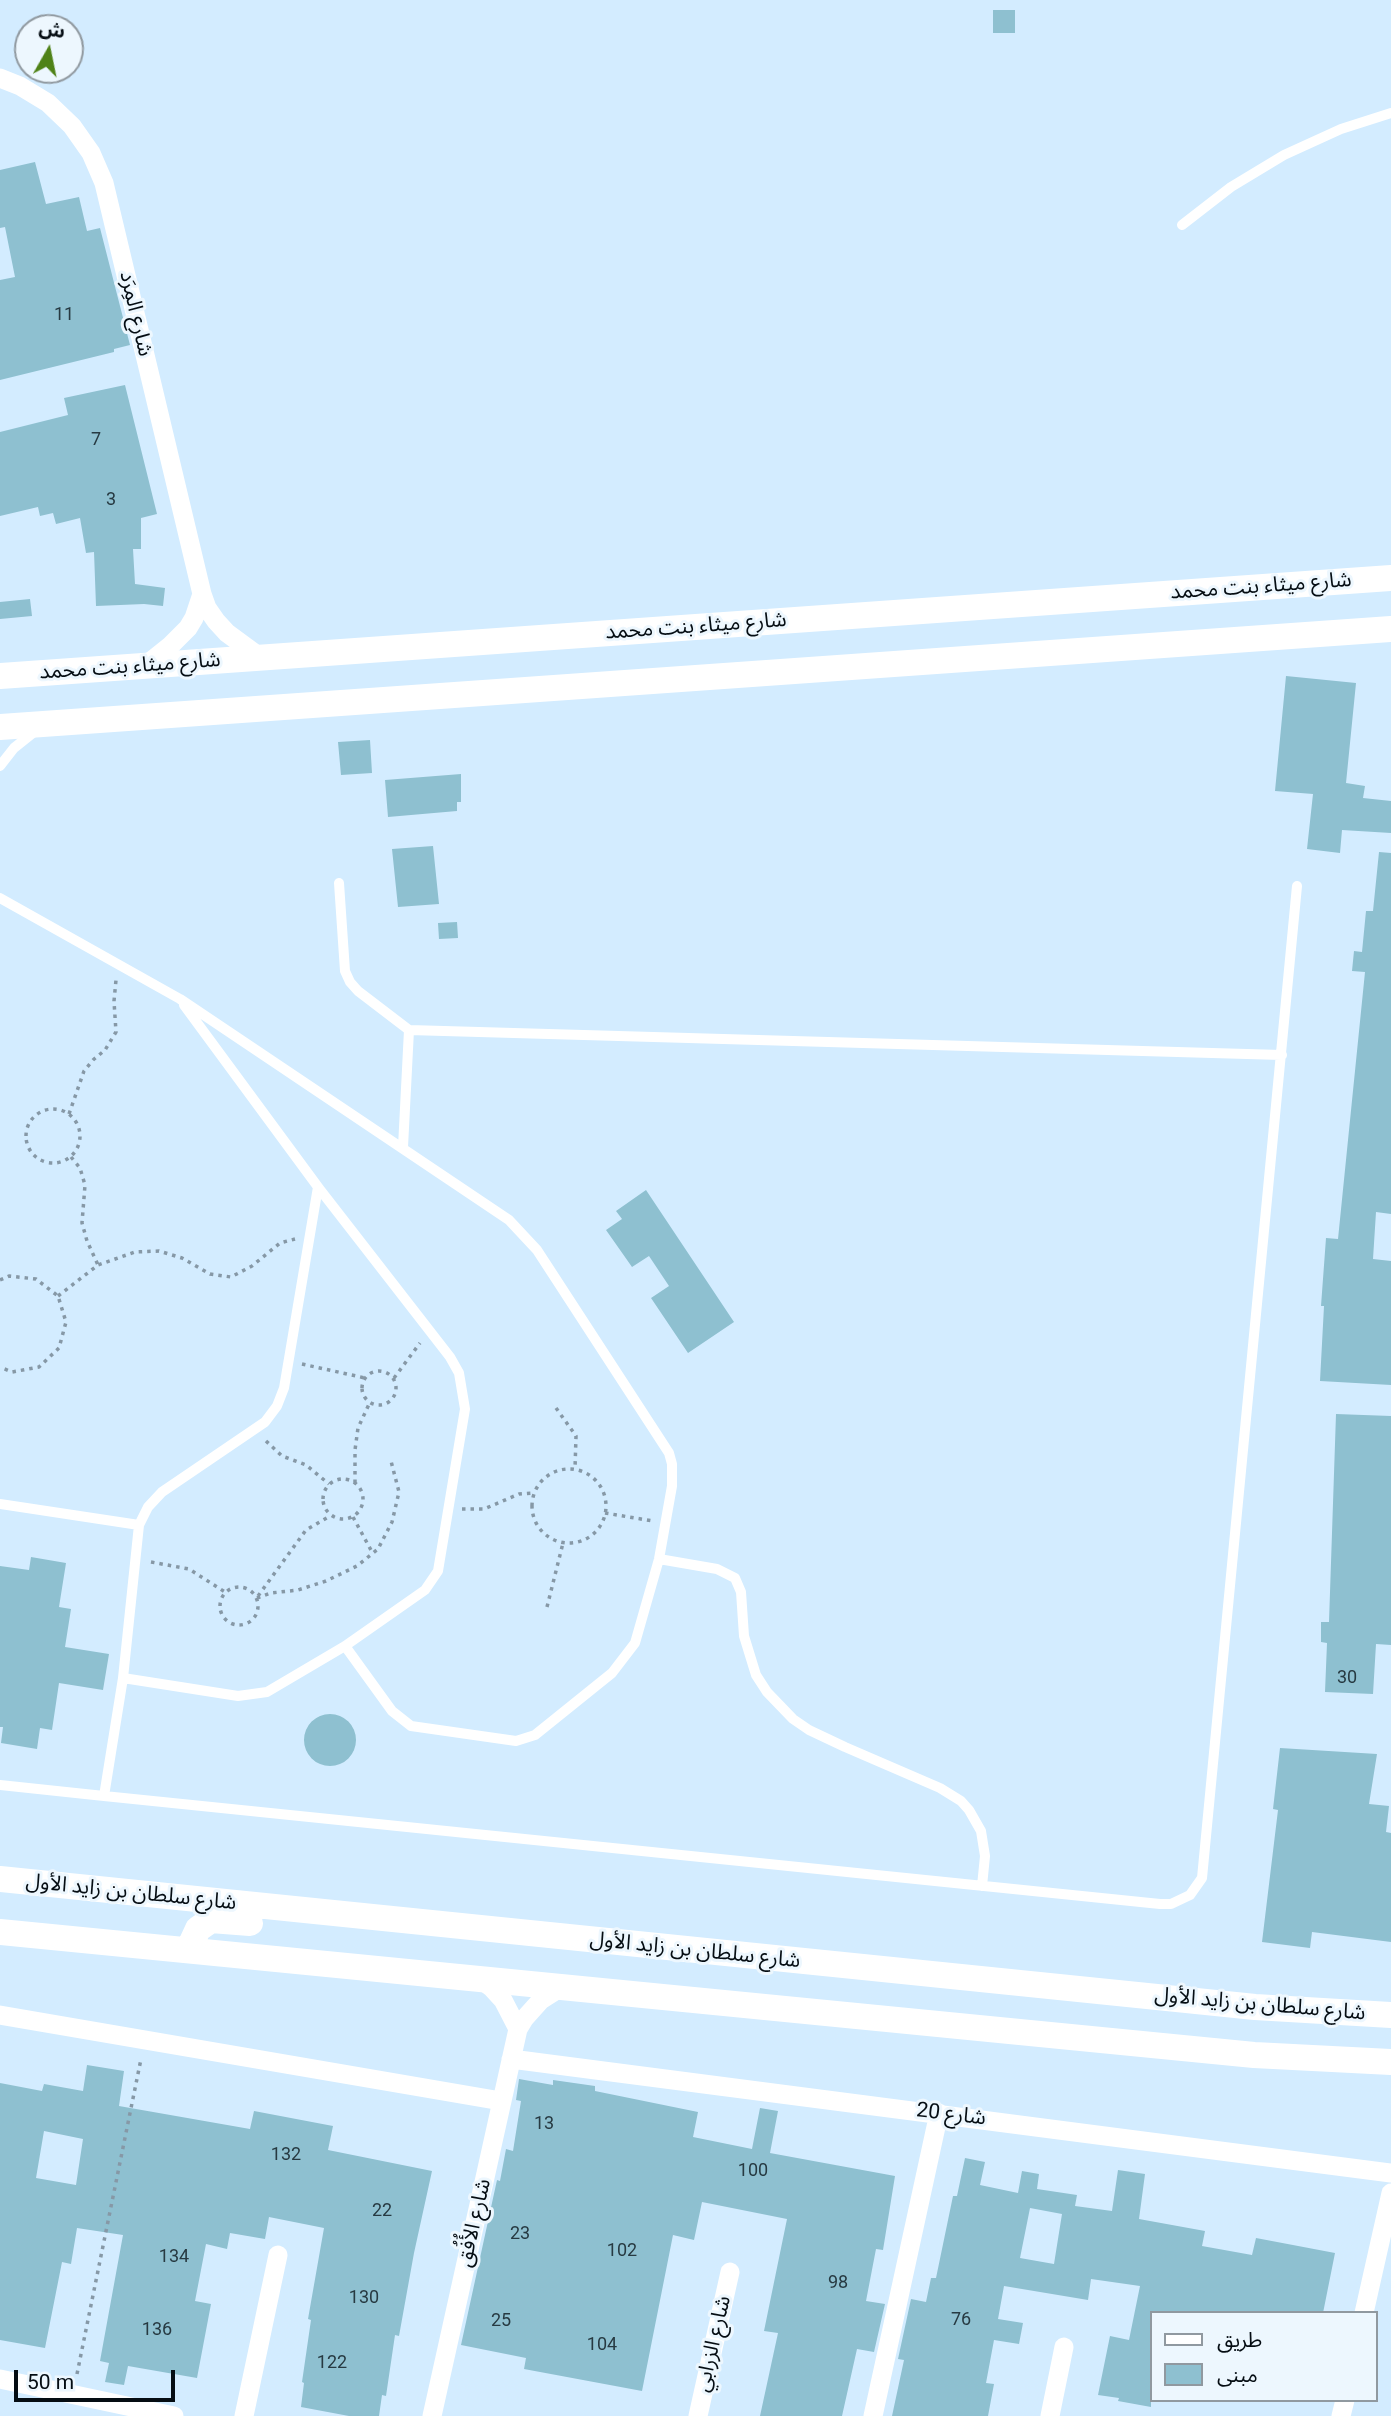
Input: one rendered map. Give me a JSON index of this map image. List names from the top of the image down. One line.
{"streets":{"main road":["شارع ميثاء بنت محمد","شارع سلطان بن زايد الأول"],"street":["شارع المِرَد","شارع 20","شارع الأُفُق","شارع الزرابي"]},"crossings":[["شارع المِرَد","شارع ميثاء بنت محمد"],["شارع 20","شارع الأُفُق"]],"house_numbers":["11","7","3","30","13","132","100","22","23","102","134","98","130","76","25","136","104","122"],"legend":["طريق","مبنى"],"scale_bar":"50 m","north":"top"}
